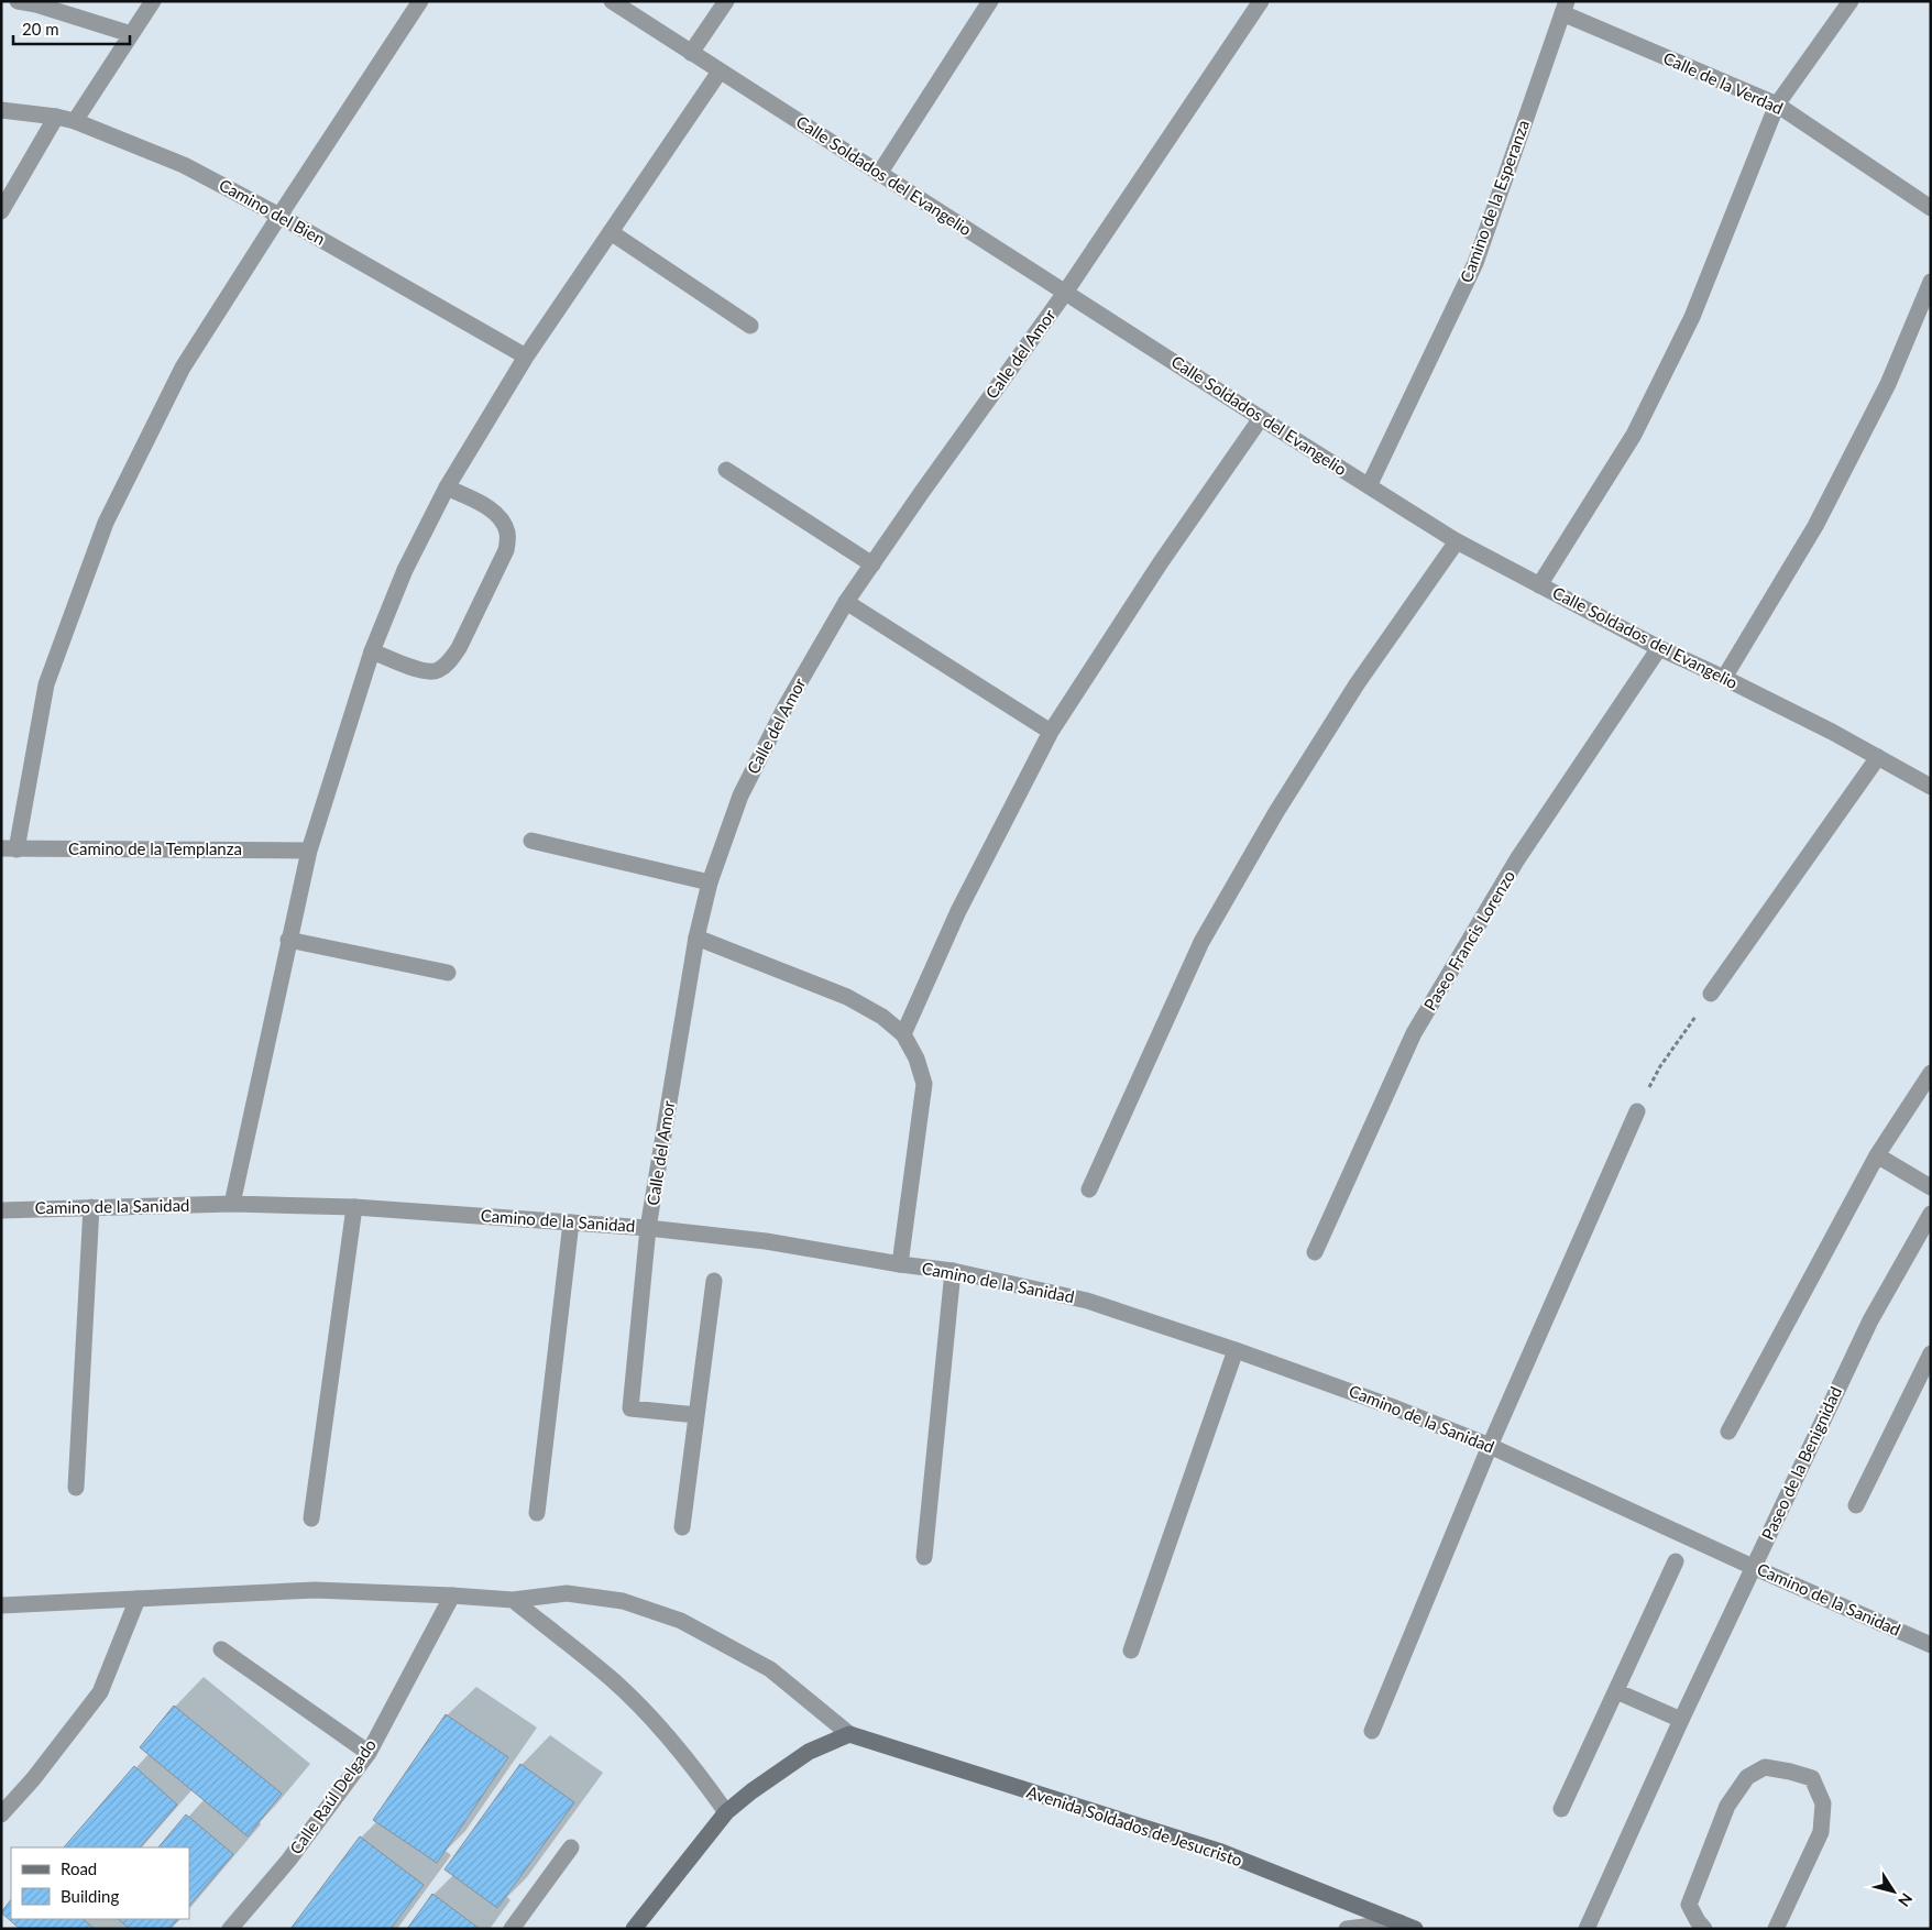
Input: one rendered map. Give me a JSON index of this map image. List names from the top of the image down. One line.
{"streets":{"street":["Calle de la Verdad","Calle Soldados del Evangelio","Camino de la Esperanza","Camino del Bien","Calle del Amor","Camino de la Templanza","Paseo Francis Lorenzo","Camino de la Sanidad","Paseo de la Benignidad","Calle Raúl Delgado","Avenida Soldados de Jesucristo"]},"crossings":[["Calle de la Verdad","Camino de la Esperanza"],["Calle Soldados del Evangelio","Camino de la Esperanza"],["Calle Soldados del Evangelio","Calle del Amor"],["Calle Soldados del Evangelio","Paseo Francis Lorenzo"],["Calle del Amor","Camino de la Sanidad"],["Camino de la Sanidad","Paseo de la Benignidad"]],"legend":["Road","Building"],"scale_bar":"20 m","north":"bottom right"}
